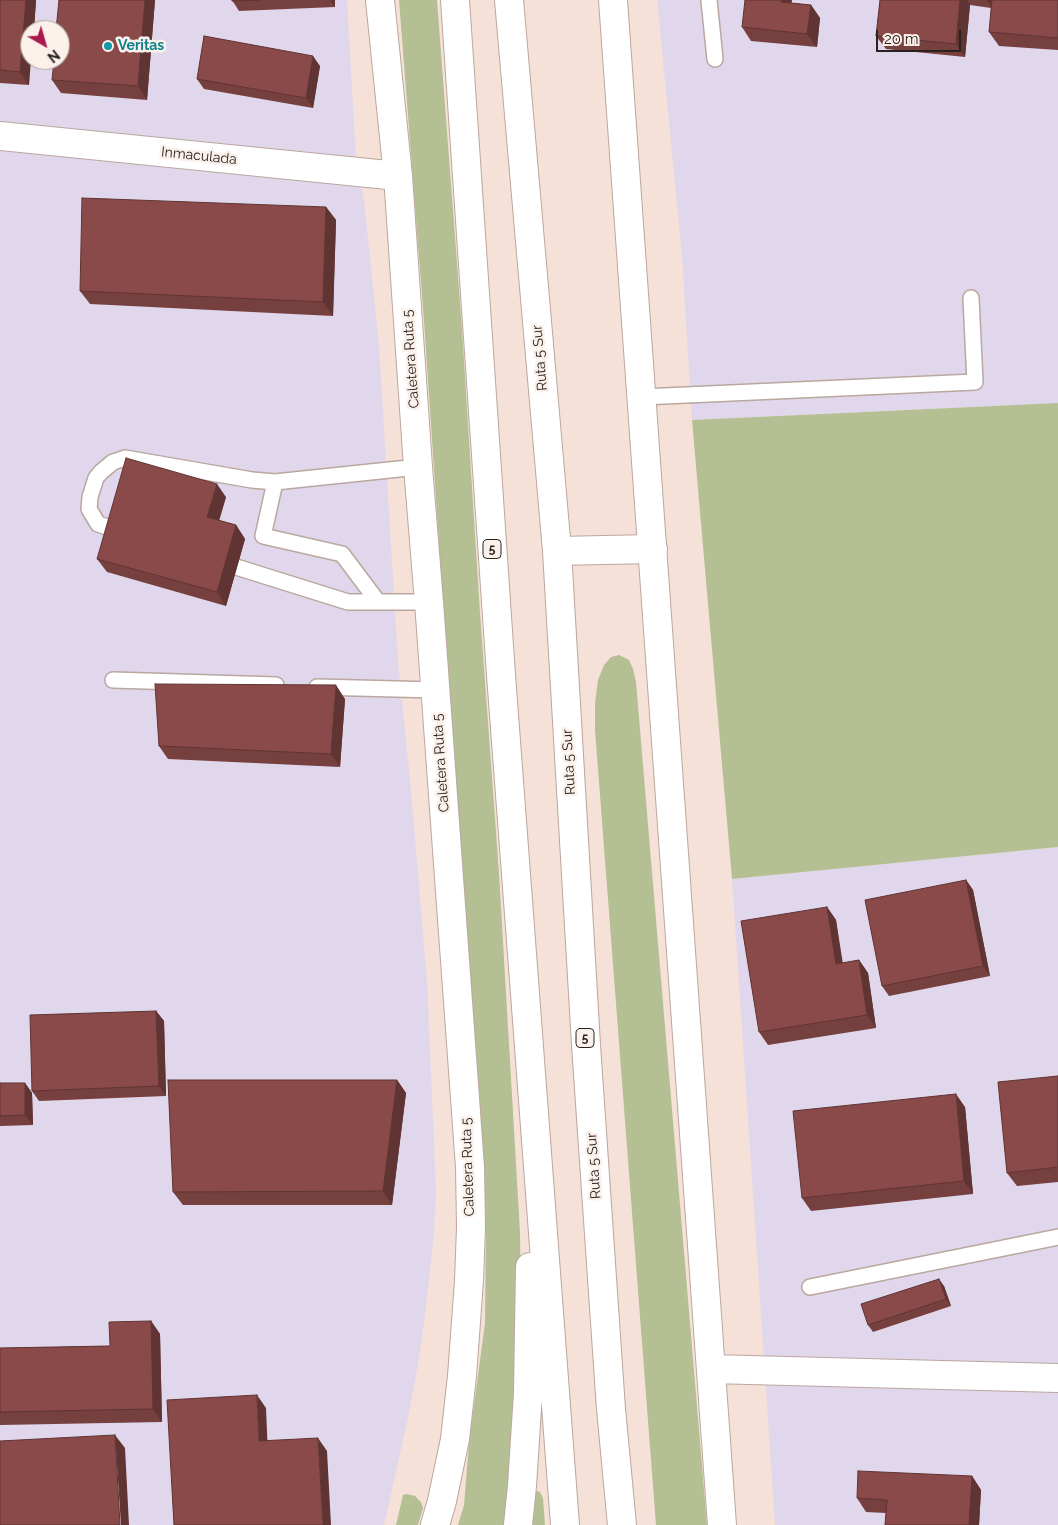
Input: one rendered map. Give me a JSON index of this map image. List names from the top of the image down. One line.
{"streets":{"main road":["Inmaculada","Ruta 5 Sur","Caletera Ruta 5","5"]},"crossings":[["Inmaculada","Caletera Ruta 5"]],"places":["Veritas"],"scale_bar":"20 m","north":"bottom right"}
